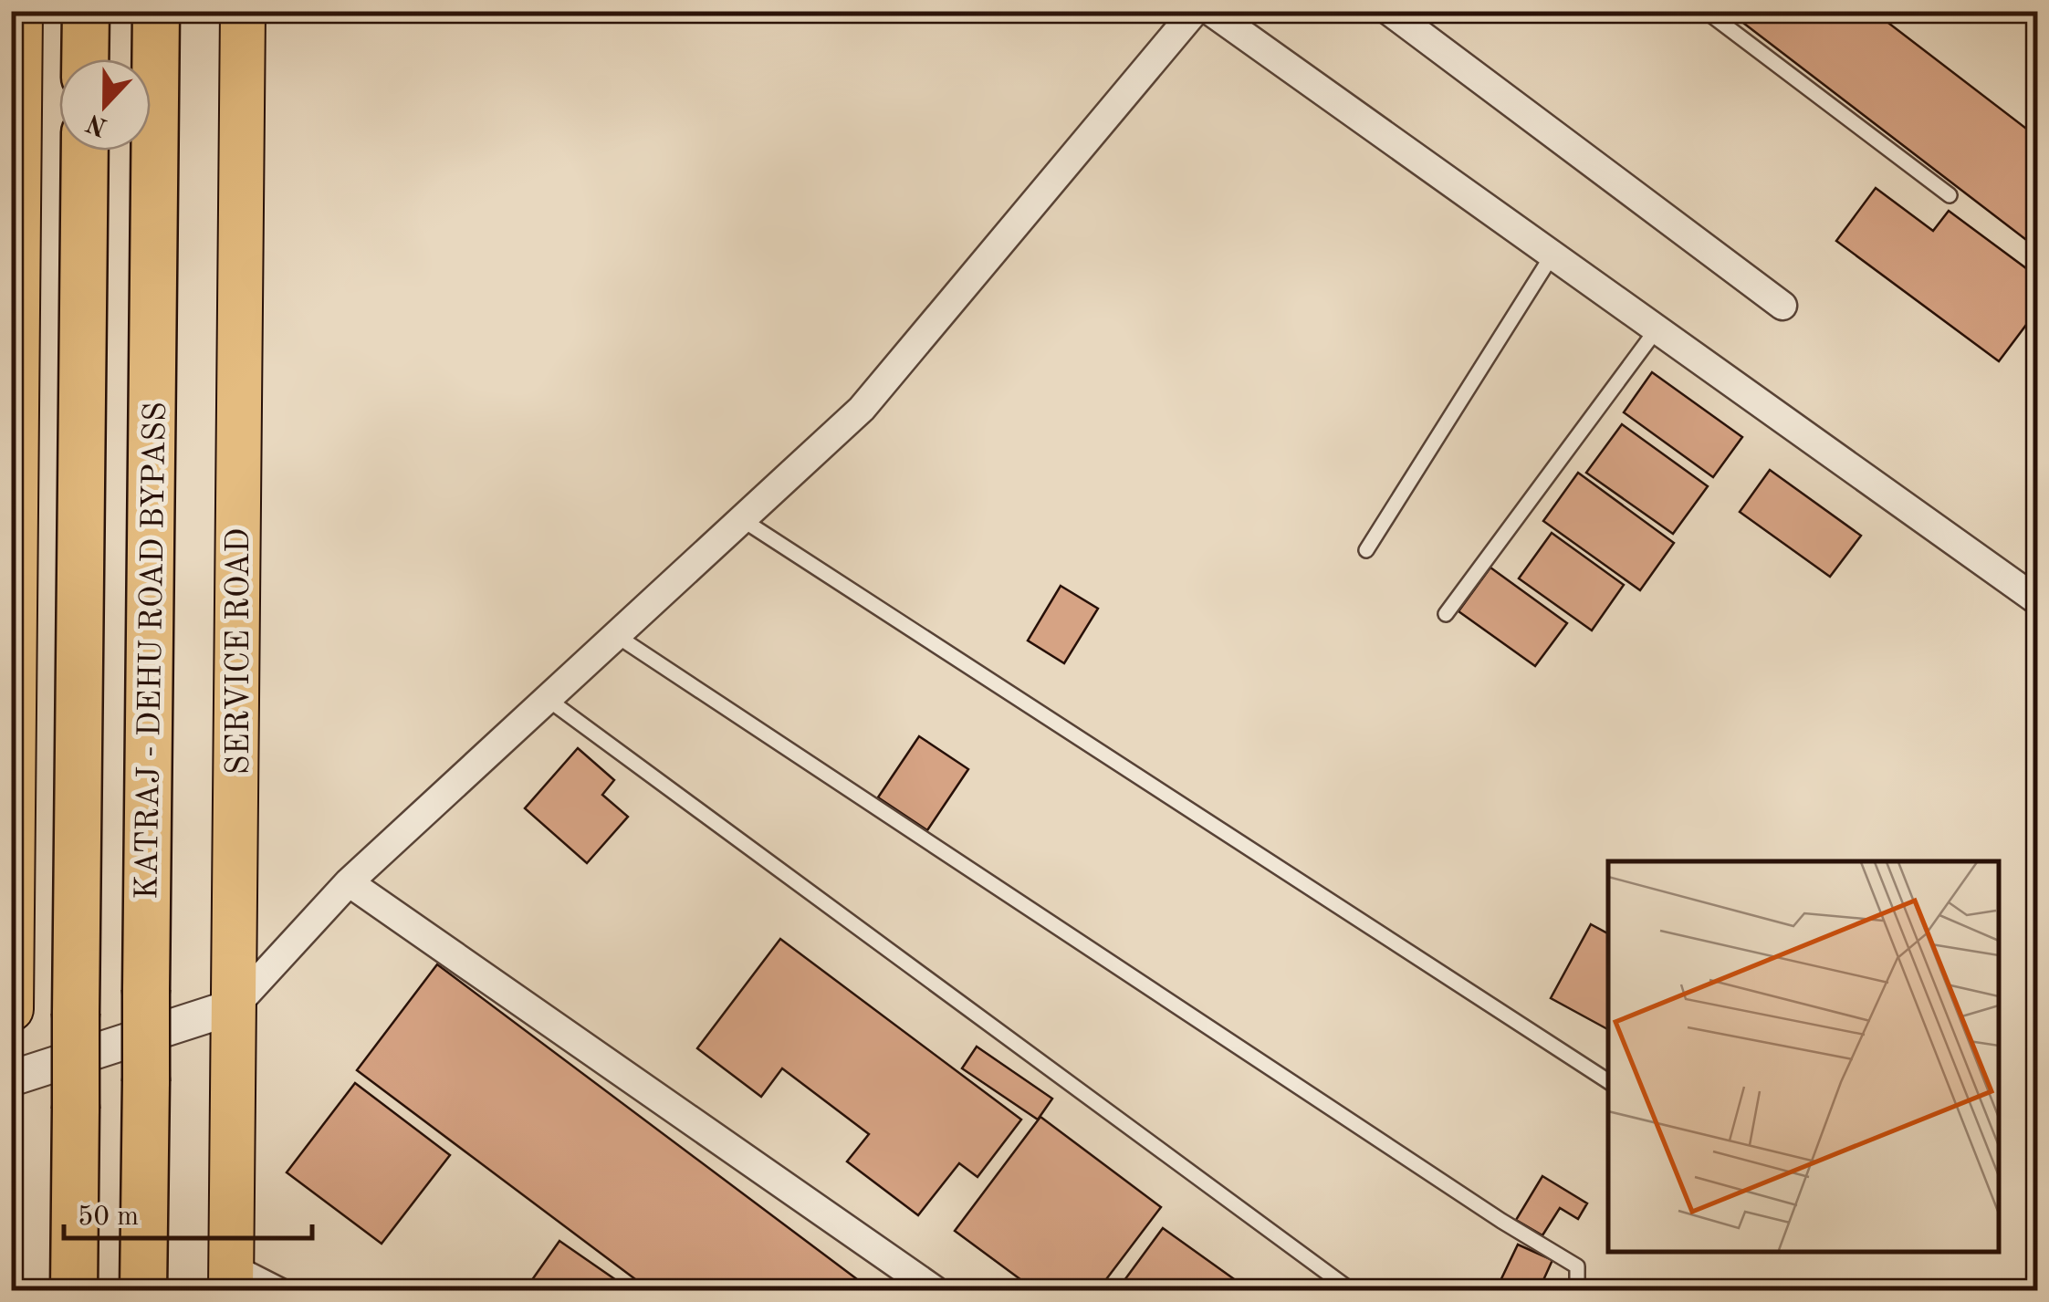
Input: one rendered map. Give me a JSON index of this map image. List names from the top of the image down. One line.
{"streets":{"highway":["KATRAJ - DEHU ROAD BYPASS"],"main road":["SERVICE ROAD"]},"scale_bar":"50 m","north":"bottom"}
